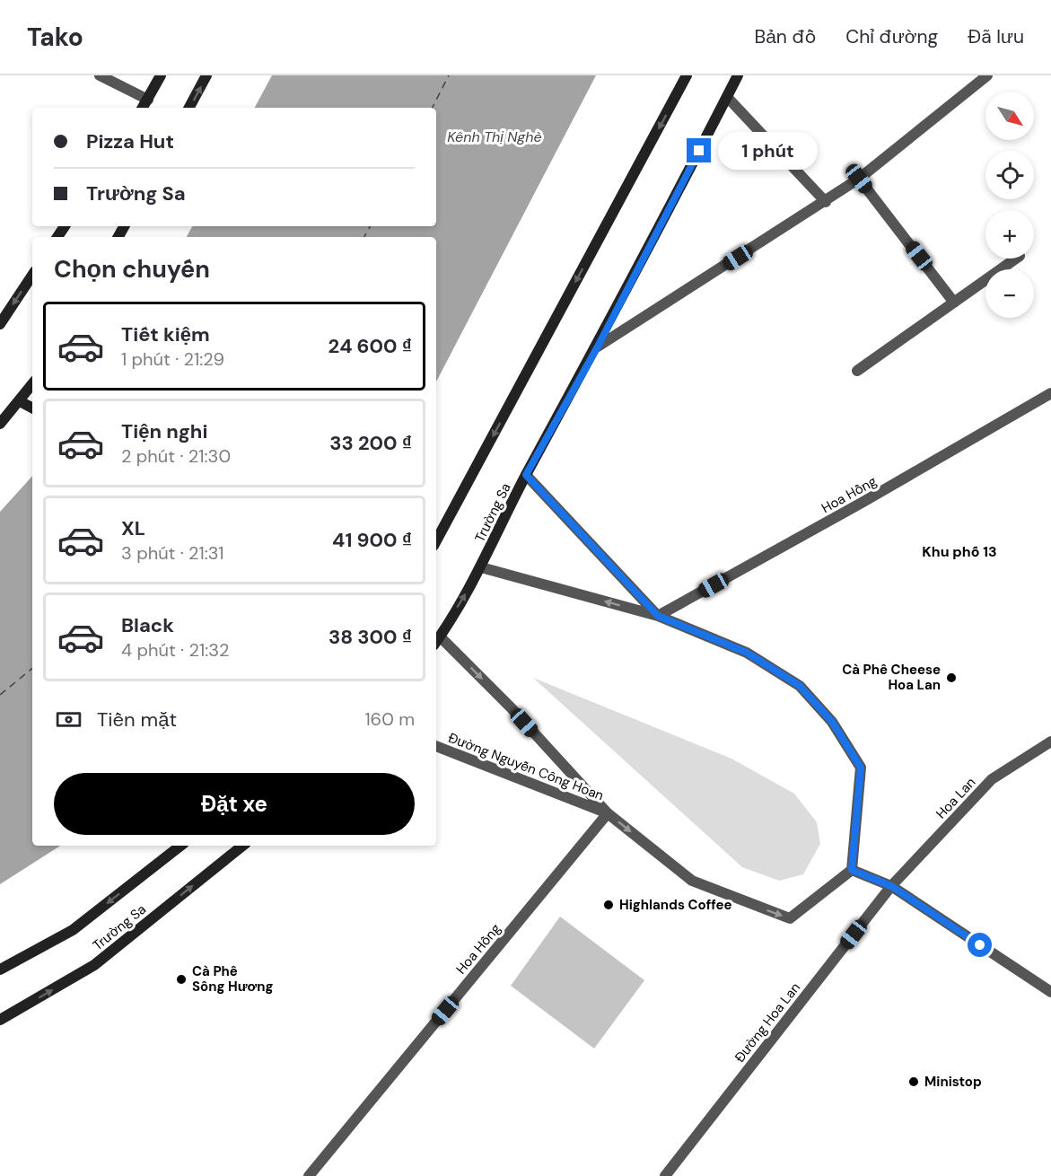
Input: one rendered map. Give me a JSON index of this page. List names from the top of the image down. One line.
{"streets":{"street":["Hoa Hồng","Trường Sa","Đường Nguyễn Công Hoan","Hoa Lan","Đường Hoa Lan"]},"crossings":[["Hoa Hồng","Đường Nguyễn Công Hoan"],["Trường Sa","Đường Nguyễn Công Hoan"],["Hoa Lan","Đường Hoa Lan"]],"districts":["Khu phố 13"],"water":["Kênh Thị Nghè"],"places":["Cà Phê Cheese Hoa Lan","Highlands Coffee","Cà Phê Sông Hương","Ministop"],"north":"bottom right","page":{"header":"Tako","nav":["Bản đồ","Chỉ đường","Đã lưu"],"map_buttons":["+","−"],"banner":["Pizza Hut","Trường Sa"],"bubble":"1 phút","heading":"Chọn chuyến","list":[{"name":"Tiết kiệm","note":"1 phút · 21:29","value":"24 600 ₫"},{"name":"Tiện nghi","note":"2 phút · 21:30","value":"33 200 ₫"},{"name":"XL","note":"3 phút · 21:31","value":"41 900 ₫"},{"name":"Black","note":"4 phút · 21:32","value":"38 300 ₫"}],"pay":["Tiền mặt","160 m"],"buttons":"Đặt xe"}}
